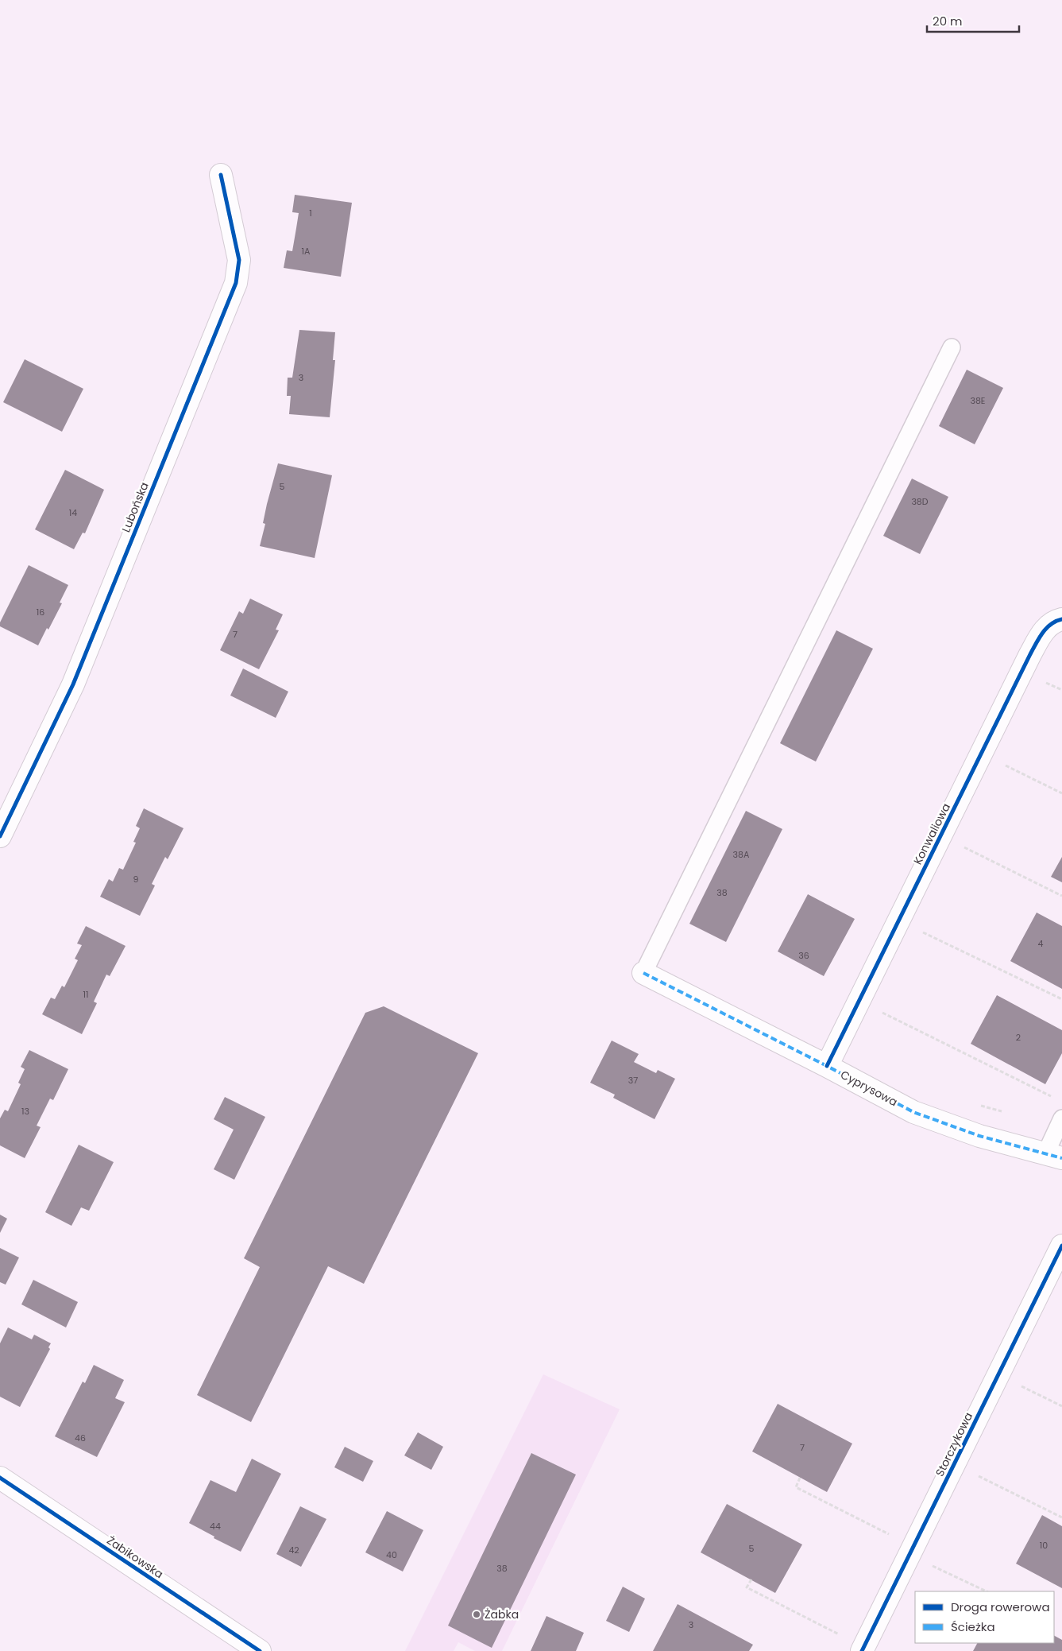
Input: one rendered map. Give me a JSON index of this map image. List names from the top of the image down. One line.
{"streets":{"street":["Lubońska","Konwaliowa","Cyprysowa","Storczykowa","Żabikowska"]},"crossings":[["Konwaliowa","Cyprysowa"]],"places":["Żabka"],"house_numbers":["1","1A","3","38E","5","38D","14","16","7","38A","9","38","4","36","11","2","37","13","46","7","44","10","5","42","40","38","3"],"legend":["Droga rowerowa","Ścieżka"],"scale_bar":"20 m"}
